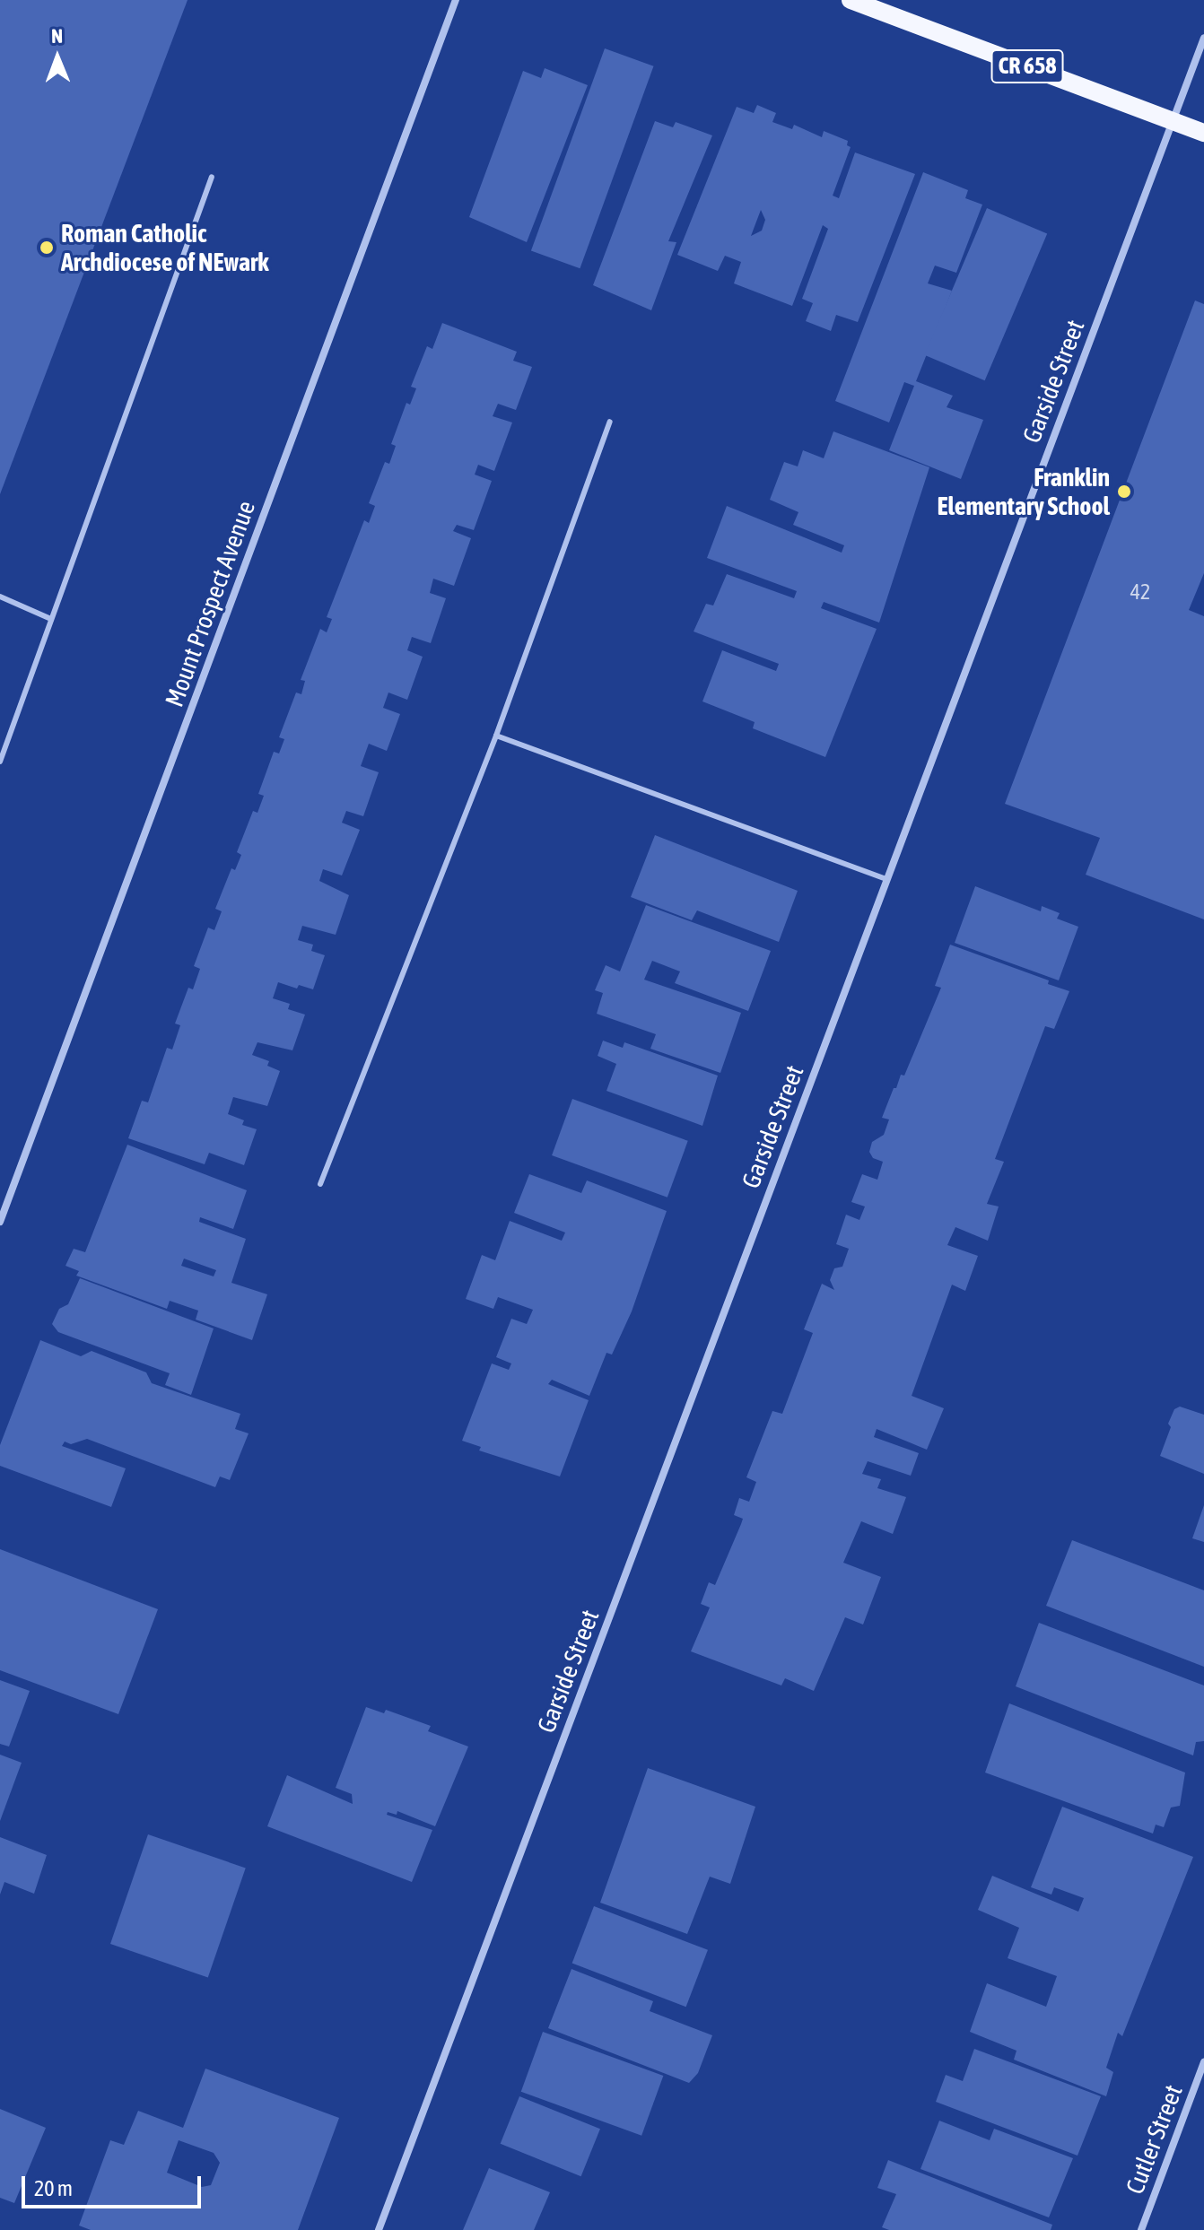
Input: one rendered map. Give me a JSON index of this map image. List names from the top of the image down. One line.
{"streets":{"main road":["CR 658"],"street":["Garside Street","Mount Prospect Avenue","Cutler Street"]},"crossings":[["CR 658","Garside Street"]],"places":["Roman Catholic Archdiocese of NEwark","Franklin Elementary School"],"house_numbers":["42"],"scale_bar":"20 m","north":"top"}
